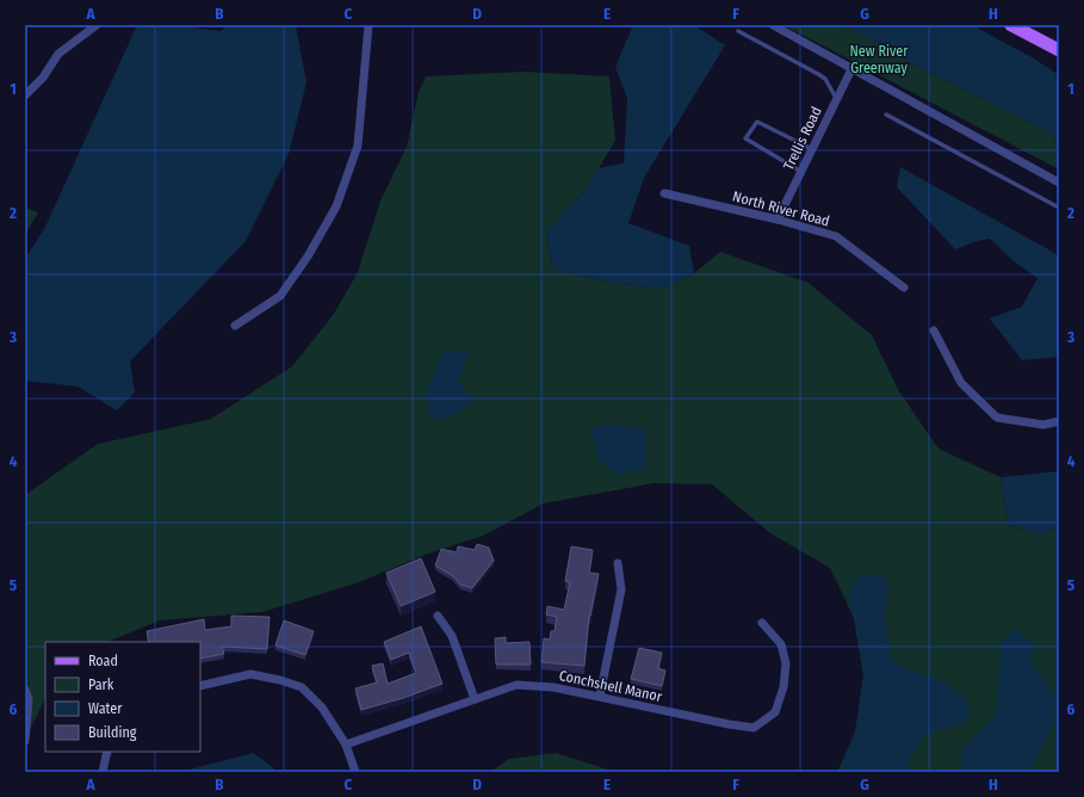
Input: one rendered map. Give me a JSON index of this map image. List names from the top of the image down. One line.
{"streets":{"street":["Trellis Road","North River Road","Conchshell Manor"]},"crossings":[["Trellis Road","North River Road"]],"parks":["New River Greenway"],"legend":["Road","Park","Water","Building"],"grid":{"columns":["A","B","C","D","E","F","G","H"],"rows":["1","2","3","4","5","6"]}}
